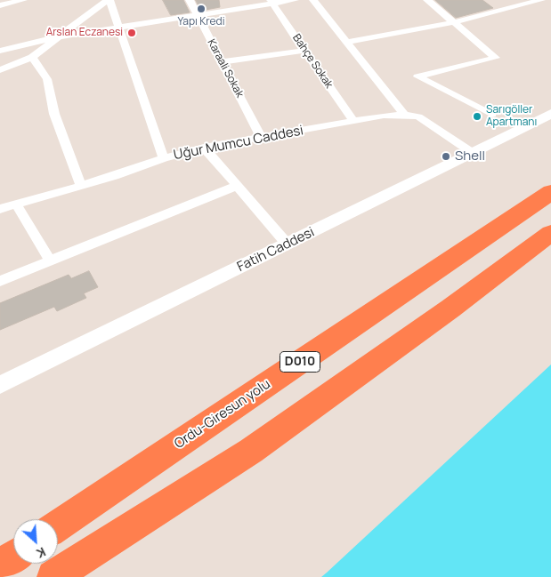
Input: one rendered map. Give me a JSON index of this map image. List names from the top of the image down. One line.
{"streets":{"highway":["D010","Ordu-Giresun yolu"],"main road":["Fatih Caddesi"],"street":["Bahçe Sokak","Karaali Sokak","Uğur Mumcu Caddesi"]},"crossings":[["Bahçe Sokak","Uğur Mumcu Caddesi"],["Karaali Sokak","Uğur Mumcu Caddesi"],["Uğur Mumcu Caddesi","Fatih Caddesi"]],"places":["Yapı Kredi","Arslan Eczanesi","Sarıgöller Apartmanı","Shell"],"north":"bottom right"}
